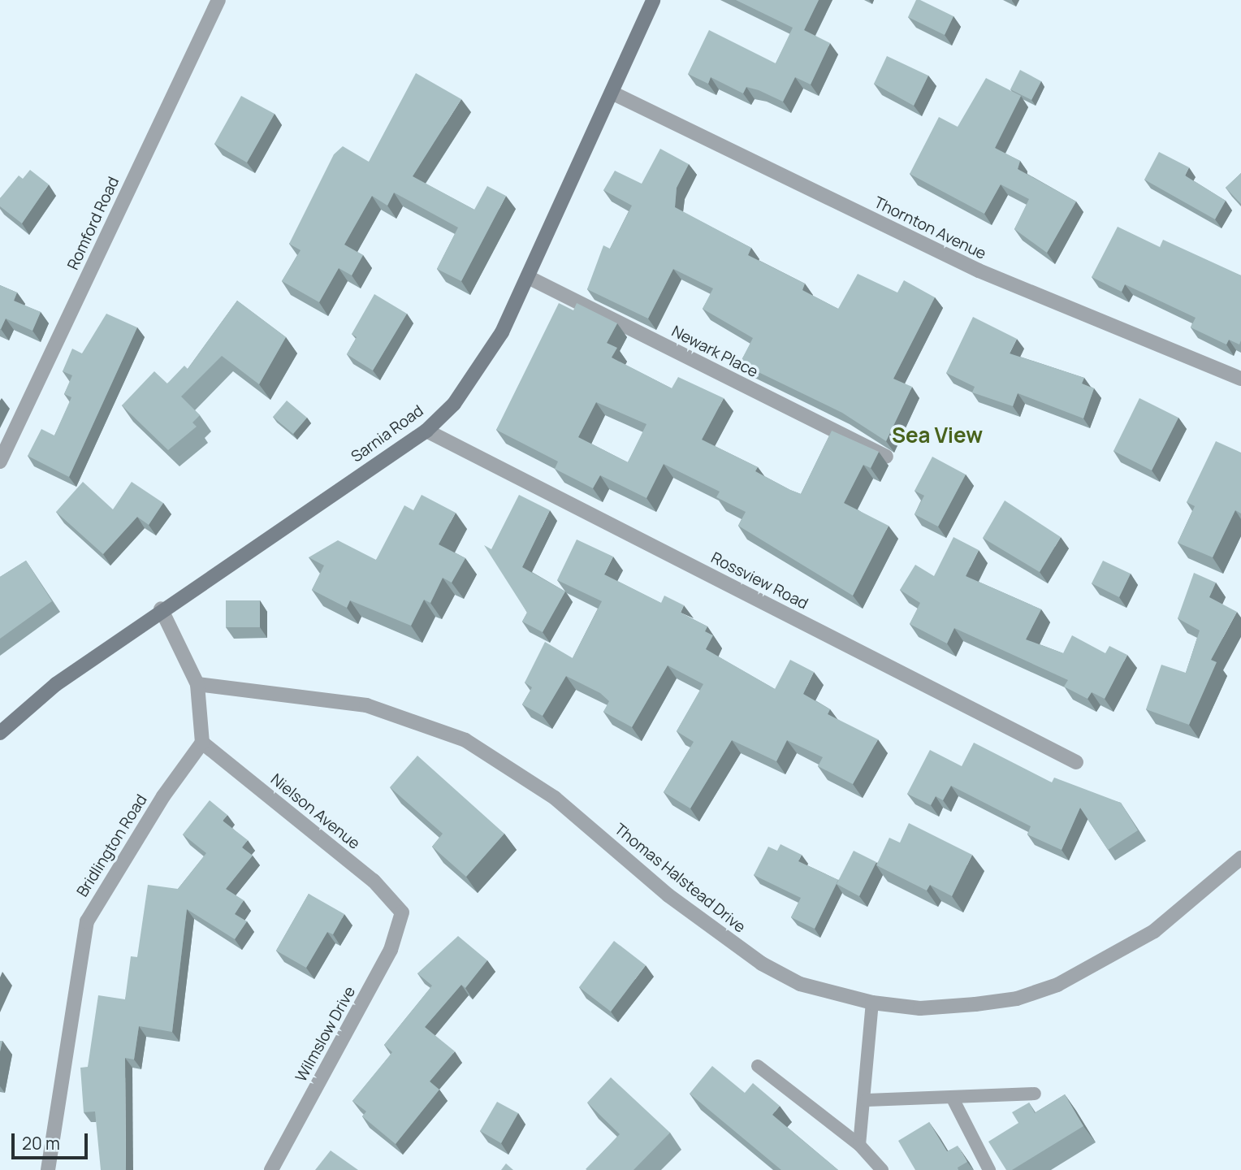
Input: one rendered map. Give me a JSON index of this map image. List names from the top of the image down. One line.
{"streets":{"main road":["Sarnia Road"],"street":["Romford Road","Thornton Avenue","Newark Place","Rossview Road","Nielson Avenue","Bridlington Road","Thomas Halstead Drive","Wilmslow Drive"]},"crossings":[["Thornton Avenue","Sarnia Road"],["Newark Place","Sarnia Road"],["Sarnia Road","Rossview Road"],["Nielson Avenue","Bridlington Road"],["Nielson Avenue","Wilmslow Drive"]],"districts":["Sea View"],"scale_bar":"20 m"}
